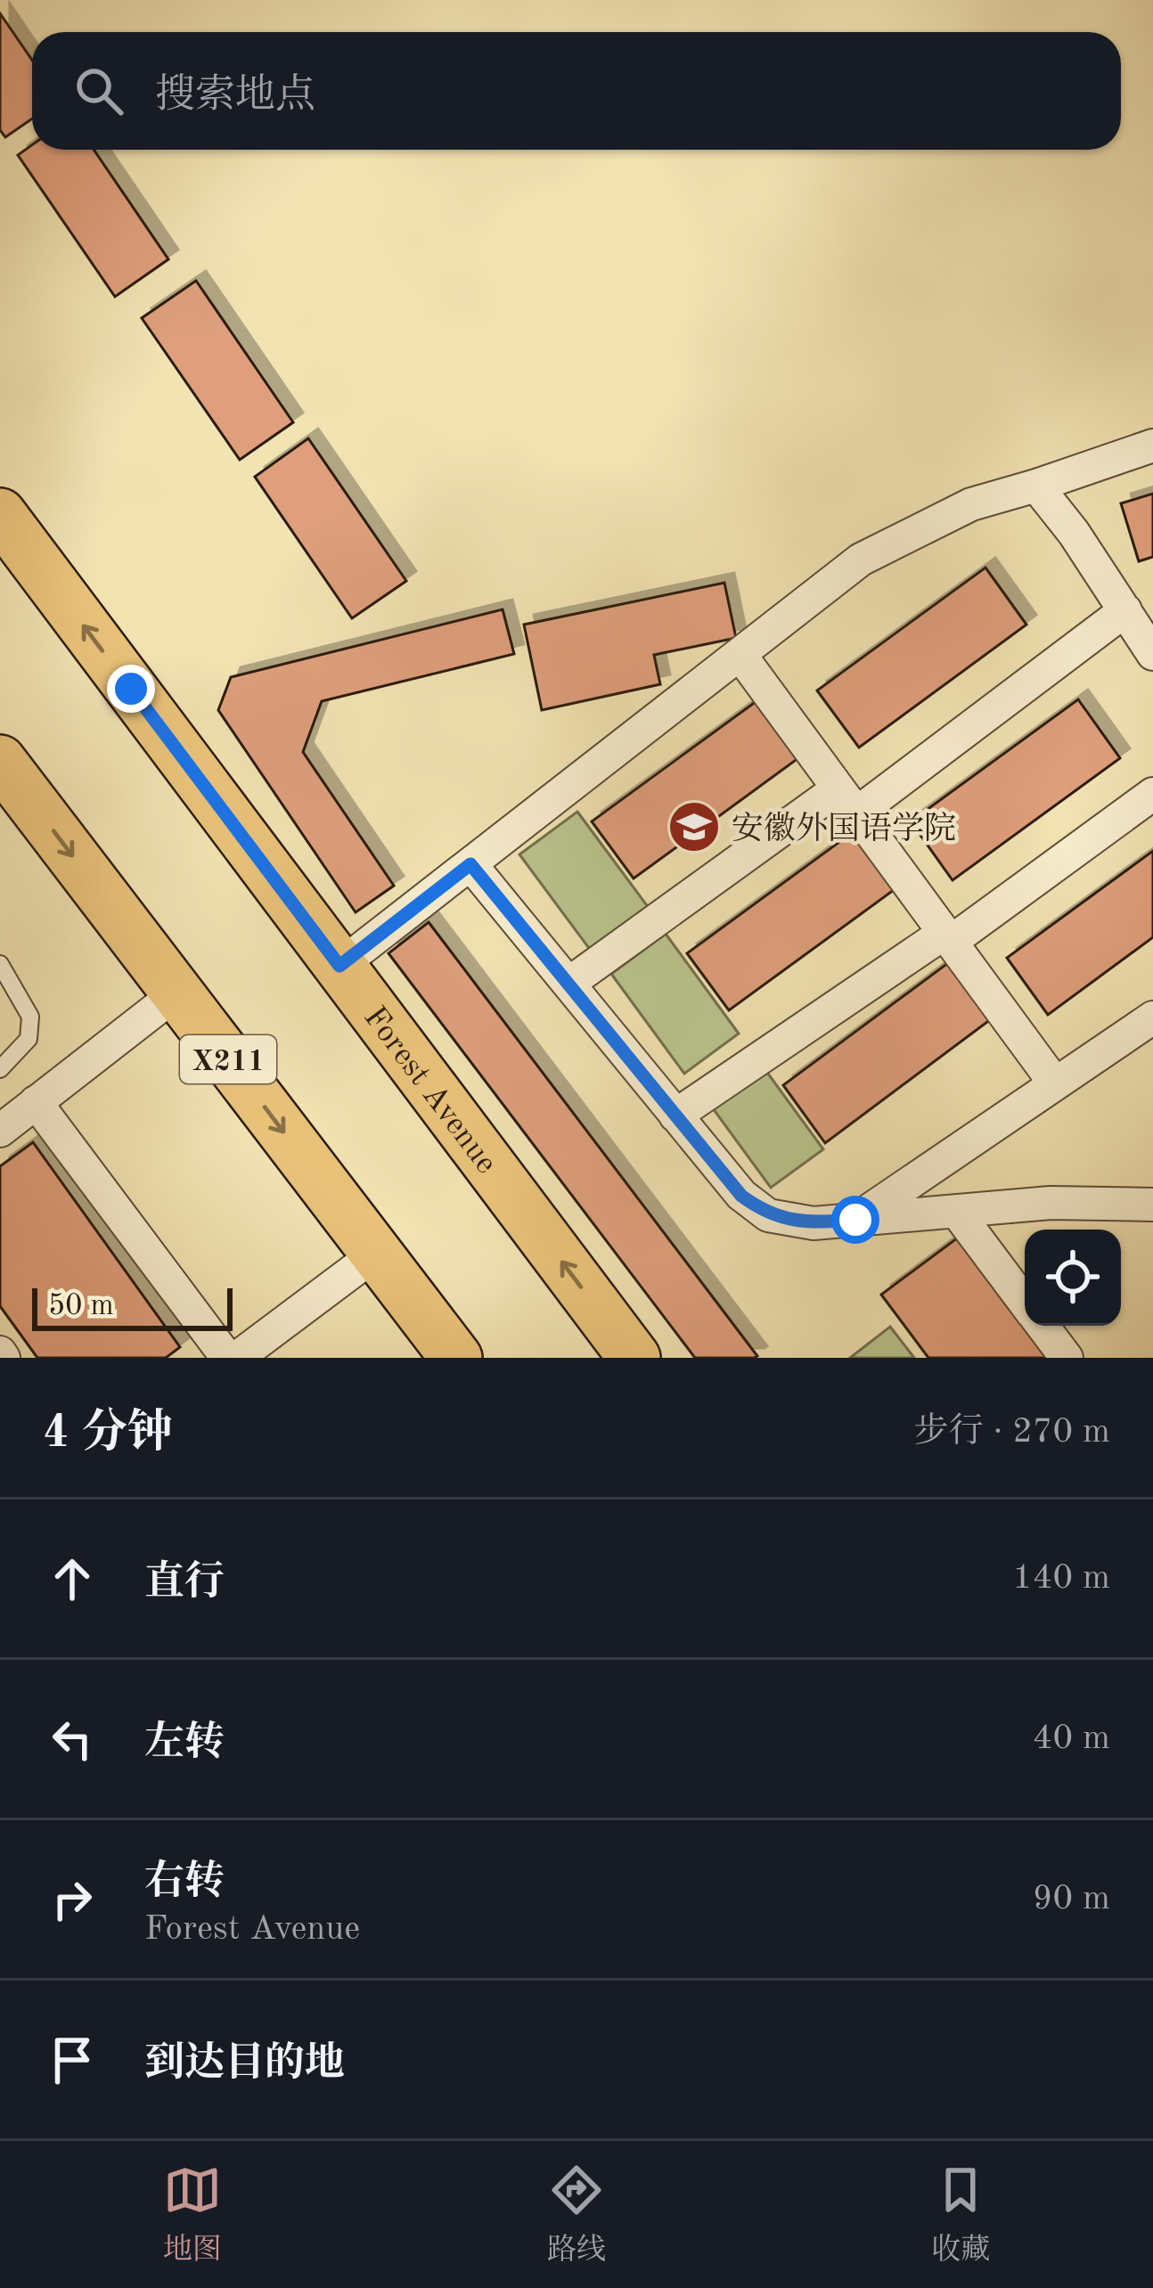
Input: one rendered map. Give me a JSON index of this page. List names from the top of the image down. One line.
{"streets":{"main road":["X211","Forest Avenue"]},"places":{"school or university":["安徽外国语学院"]},"scale_bar":"50 m","page":{"search":"搜索地点","scale":"50 m","heading":["4 分钟","步行 · 270 m"],"list":[["直行","140 m"],["左转","40 m"],["右转","Forest Avenue","90 m"],"到达目的地"],"nav":["地图","路线","收藏"]}}
